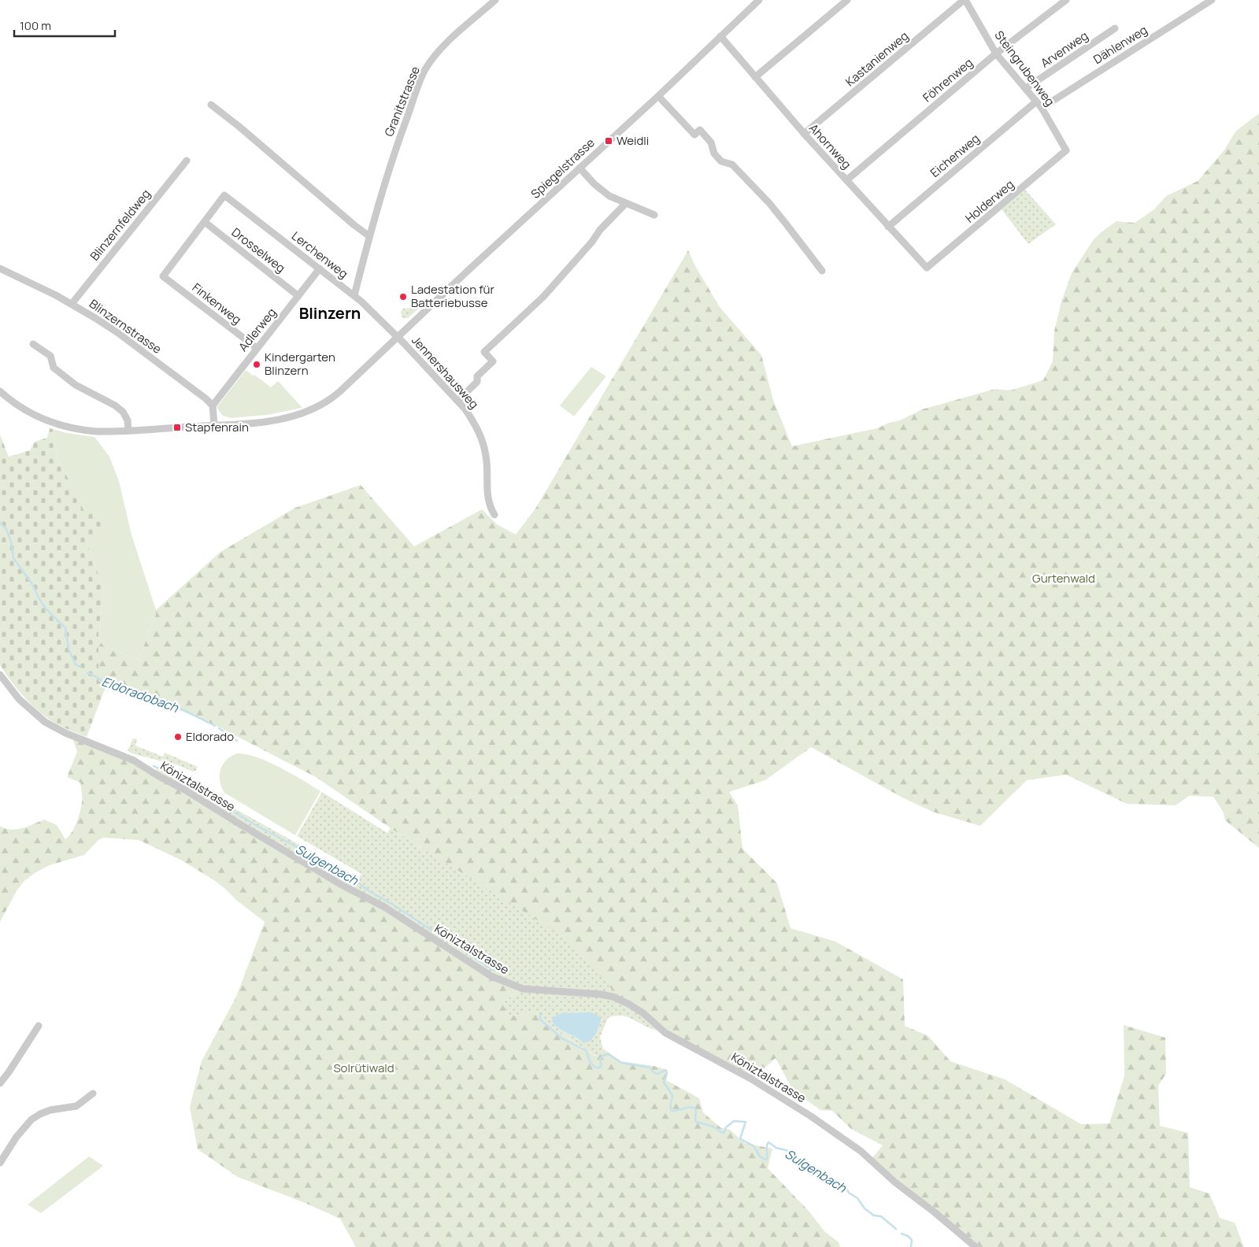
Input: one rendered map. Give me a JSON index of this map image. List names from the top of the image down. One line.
{"streets":{"street":["Dählenweg","Arvenweg","Kastanienweg","Steingrubenweg","Föhrenweg","Granitstrasse","Ahornweg","Eichenweg","Spiegelstrasse","Holderweg","Blinzernfeldweg","Drosselweg","Lerchenweg","Finkenweg","Blinzernstrasse","Adlerweg","Jennershausweg","Köniztalstrasse"]},"crossings":[["Dählenweg","Steingrubenweg"],["Arvenweg","Steingrubenweg"],["Kastanienweg","Steingrubenweg"],["Kastanienweg","Ahornweg"],["Steingrubenweg","Föhrenweg"],["Steingrubenweg","Eichenweg"],["Steingrubenweg","Holderweg"],["Föhrenweg","Ahornweg"],["Granitstrasse","Lerchenweg"],["Ahornweg","Eichenweg"],["Ahornweg","Spiegelstrasse"],["Ahornweg","Holderweg"],["Spiegelstrasse","Lerchenweg"],["Spiegelstrasse","Jennershausweg"],["Blinzernfeldweg","Blinzernstrasse"],["Drosselweg","Lerchenweg"],["Drosselweg","Finkenweg"],["Drosselweg","Adlerweg"],["Lerchenweg","Finkenweg"],["Lerchenweg","Adlerweg"],["Lerchenweg","Jennershausweg"],["Finkenweg","Adlerweg"],["Blinzernstrasse","Adlerweg"]],"districts":["Blinzern"],"water":["Eldoradobach","Sulgenbach"],"parks":["Gurtenwald","Solrütiwald"],"places":{"transit":["Weidli","Stapfenrain"],"other":["Ladestation für Batteriebusse","Kindergarten Blinzern","Eldorado"]},"scale_bar":"100 m"}
